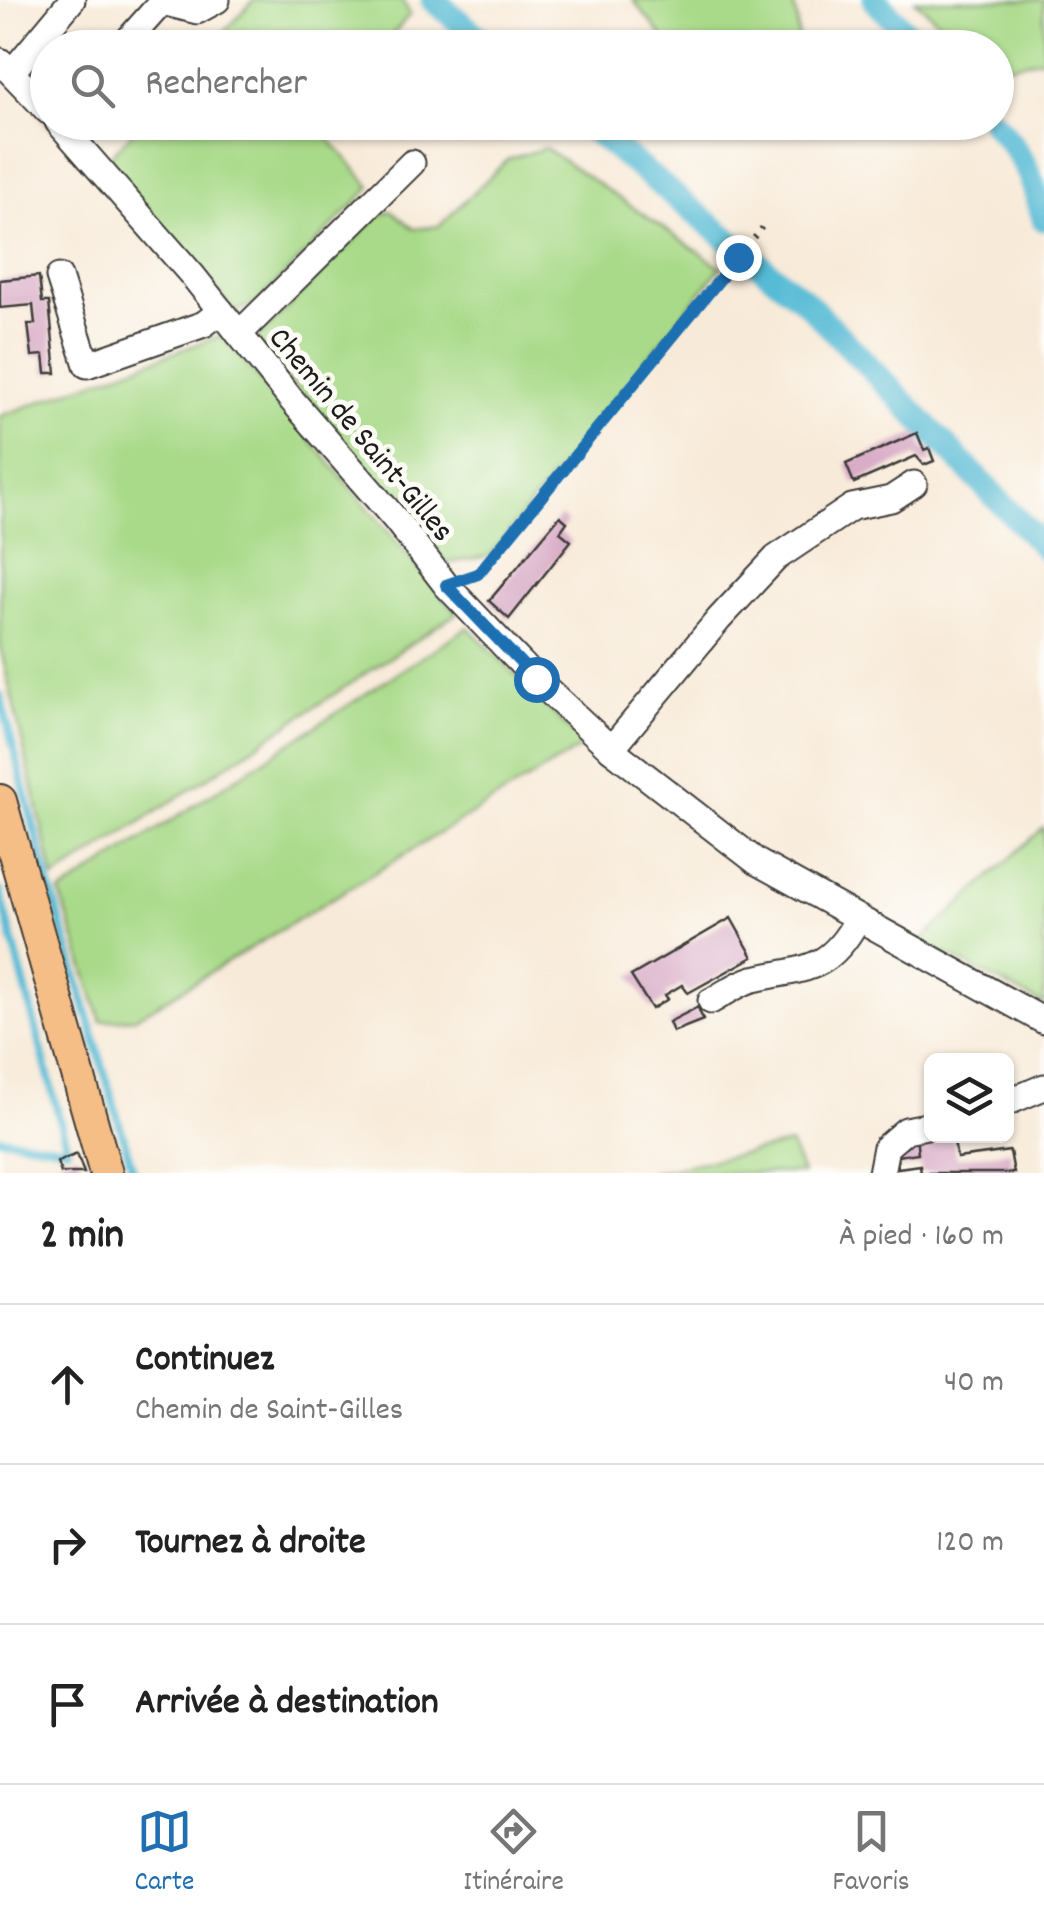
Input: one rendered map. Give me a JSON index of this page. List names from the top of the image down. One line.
{"streets":{"street":["Chemin de Saint-Gilles"]},"page":{"search":"Rechercher","heading":["2 min","À pied · 160 m"],"list":[["Continuez","Chemin de Saint-Gilles","40 m"],["Tournez à droite","120 m"],"Arrivée à destination"],"nav":["Carte","Itinéraire","Favoris"]}}
